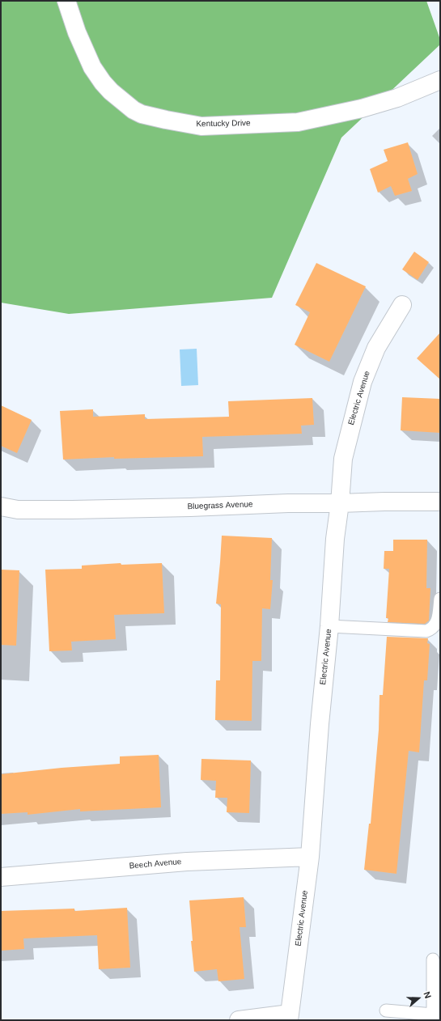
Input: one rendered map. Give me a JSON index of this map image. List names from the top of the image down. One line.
{"streets":{"street":["Kentucky Drive","Electric Avenue","Bluegrass Avenue","Beech Avenue"]},"crossings":[["Electric Avenue","Bluegrass Avenue"],["Electric Avenue","Beech Avenue"]],"north":"right"}
